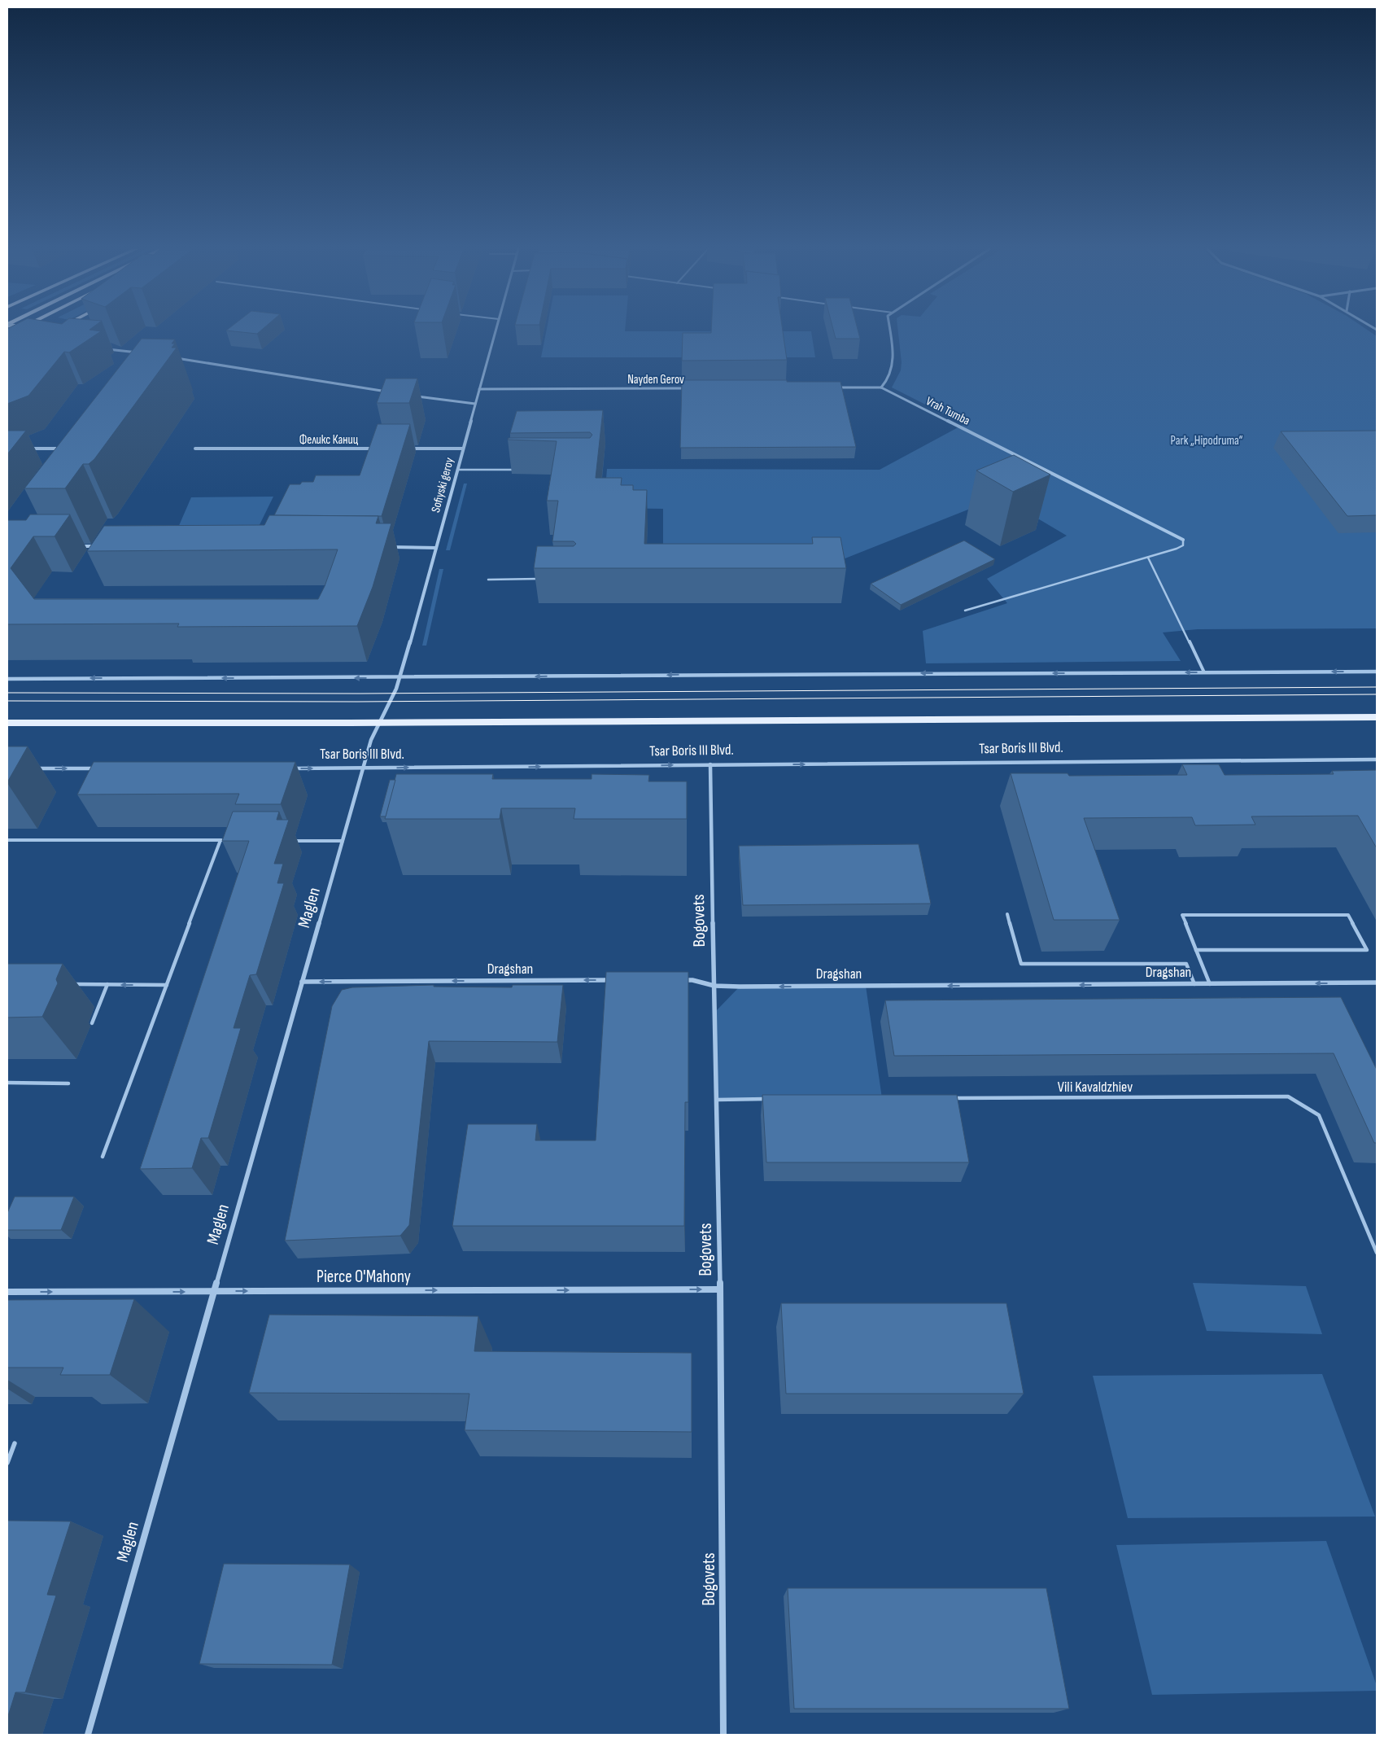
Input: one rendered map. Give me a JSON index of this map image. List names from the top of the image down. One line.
{"streets":{"main road":["Tsar Boris III Blvd."],"street":["Nayden Gerov","Vrah Tumba","Феликс Каниц","Sofiyski geroy","Maglen","Bogovets","Dragshan","Pierce O'Mahony"],"lane":["Vili Kavaldzhiev"]},"crossings":[["Nayden Gerov","Sofiyski geroy"],["Sofiyski geroy","Tsar Boris III Blvd."],["Sofiyski geroy","Maglen"],["Tsar Boris III Blvd.","Maglen"],["Tsar Boris III Blvd.","Bogovets"],["Maglen","Dragshan"],["Maglen","Pierce O'Mahony"],["Bogovets","Dragshan"],["Bogovets","Pierce O'Mahony"]],"one_way":["Tsar Boris III Blvd.","Dragshan","Pierce O'Mahony"],"parks":["Park „Hipodruma“"]}
